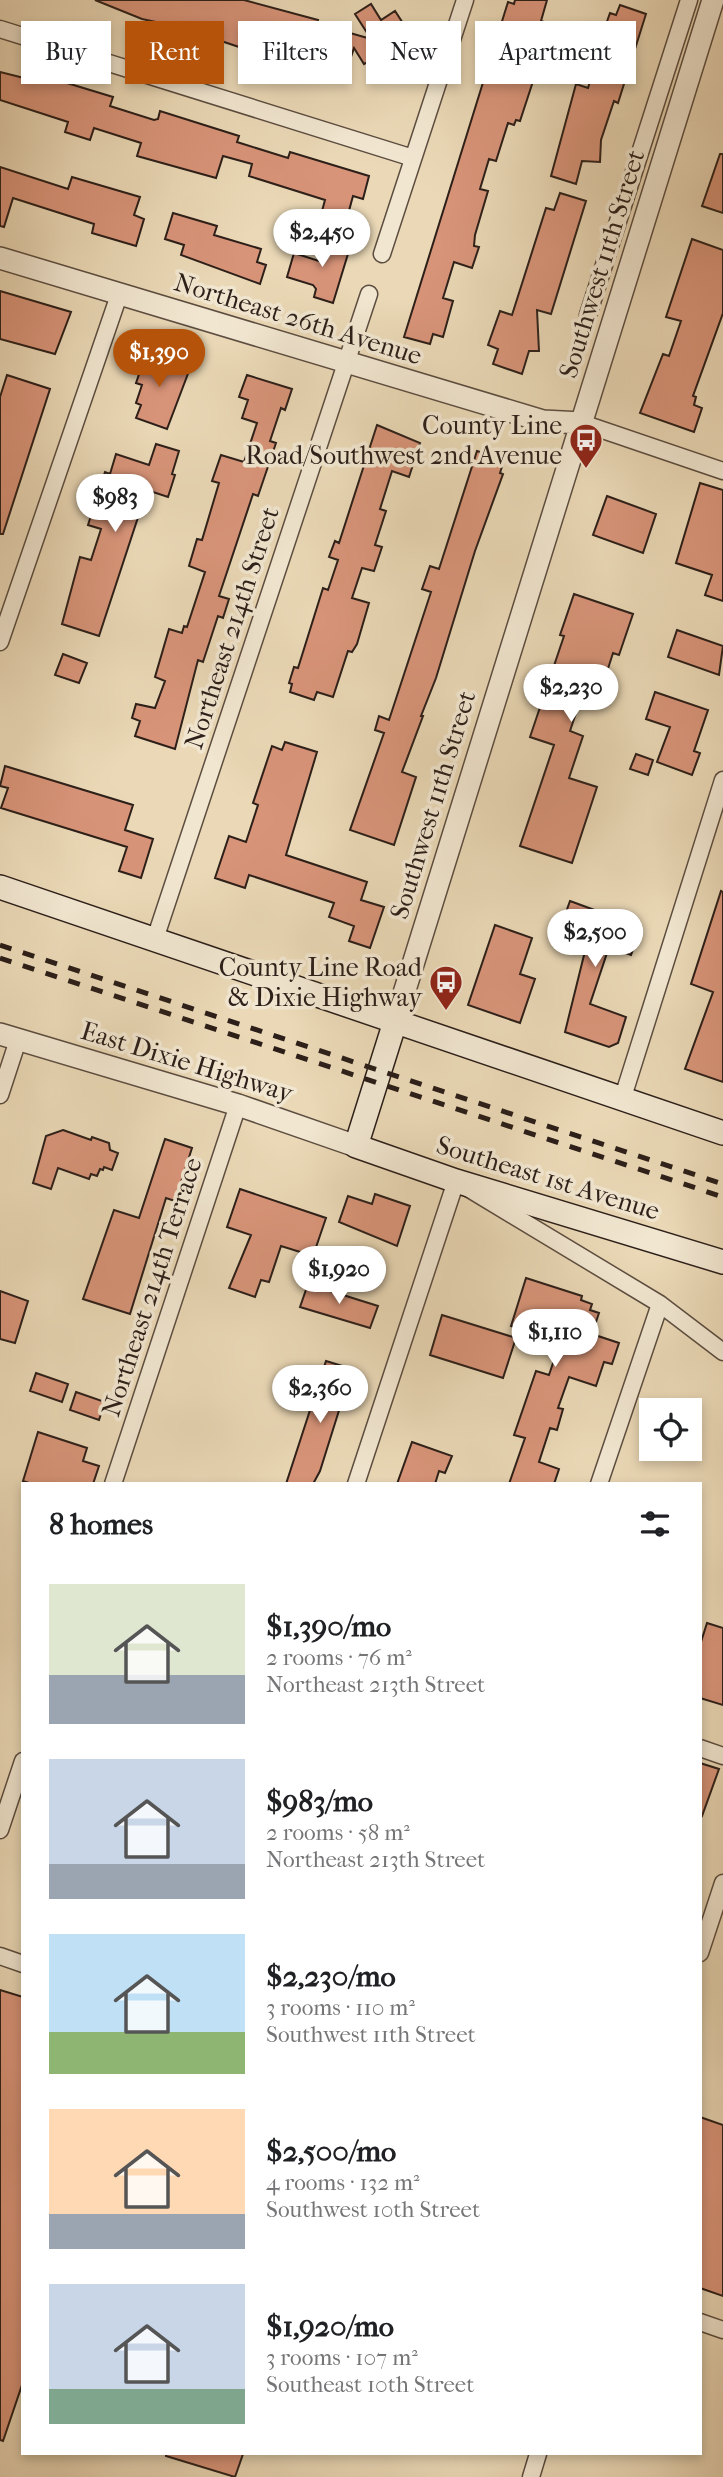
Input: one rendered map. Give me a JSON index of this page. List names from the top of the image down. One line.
{"streets":{"main road":["Southwest 11th Street","Southeast 1st Avenue"],"street":["Northeast 26th Avenue","Northeast 214th Street","East Dixie Highway","Northeast 214th Terrace"]},"crossings":[["Southwest 11th Street","Northeast 26th Avenue"],["Southwest 11th Street","East Dixie Highway"],["Southwest 11th Street","Southeast 1st Avenue"],["Northeast 26th Avenue","Northeast 214th Street"],["East Dixie Highway","Southeast 1st Avenue"],["East Dixie Highway","Northeast 214th Terrace"]],"places":{"bus stop":["County Line Road/Southwest 2nd Avenue","County Line Road & Dixie Highway"]},"page":{"chip":["Buy","Rent","Filters","New","Apartment"],"price":["$2,450","$1,390","$983","$2,230","$2,500","$1,920","$1,110","$2,360"],"heading":"8 homes","list":[{"name":"$1,390/mo","note":"2 rooms · 76 m² · Northeast 213th Street"},{"name":"$983/mo","note":"2 rooms · 58 m² · Northeast 213th Street"},{"name":"$2,230/mo","note":"3 rooms · 110 m² · Southwest 11th Street"},{"name":"$2,500/mo","note":"4 rooms · 132 m² · Southwest 10th Street"},{"name":"$1,920/mo","note":"3 rooms · 107 m² · Southeast 10th Street"}]}}
